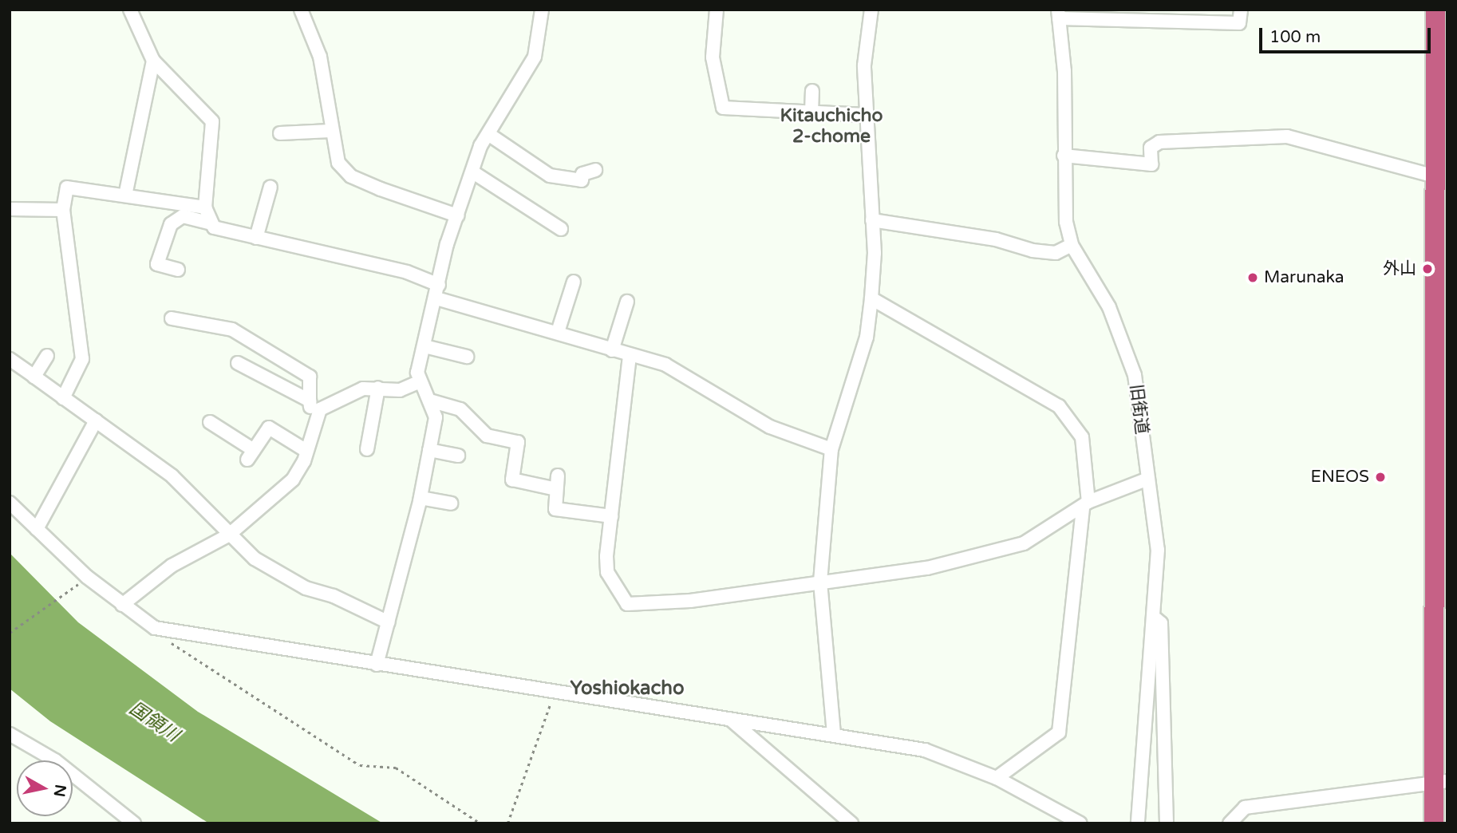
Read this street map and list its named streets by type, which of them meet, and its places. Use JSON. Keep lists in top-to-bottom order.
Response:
{
  "streets": {
    "street": ["旧街道"]
  },
  "districts": ["Kitauchicho 2-chome", "Yoshiokacho"],
  "water": ["国領川"],
  "places": ["外山", "Marunaka", "ENEOS"],
  "scale_bar": "100 m",
  "north": "right"
}
